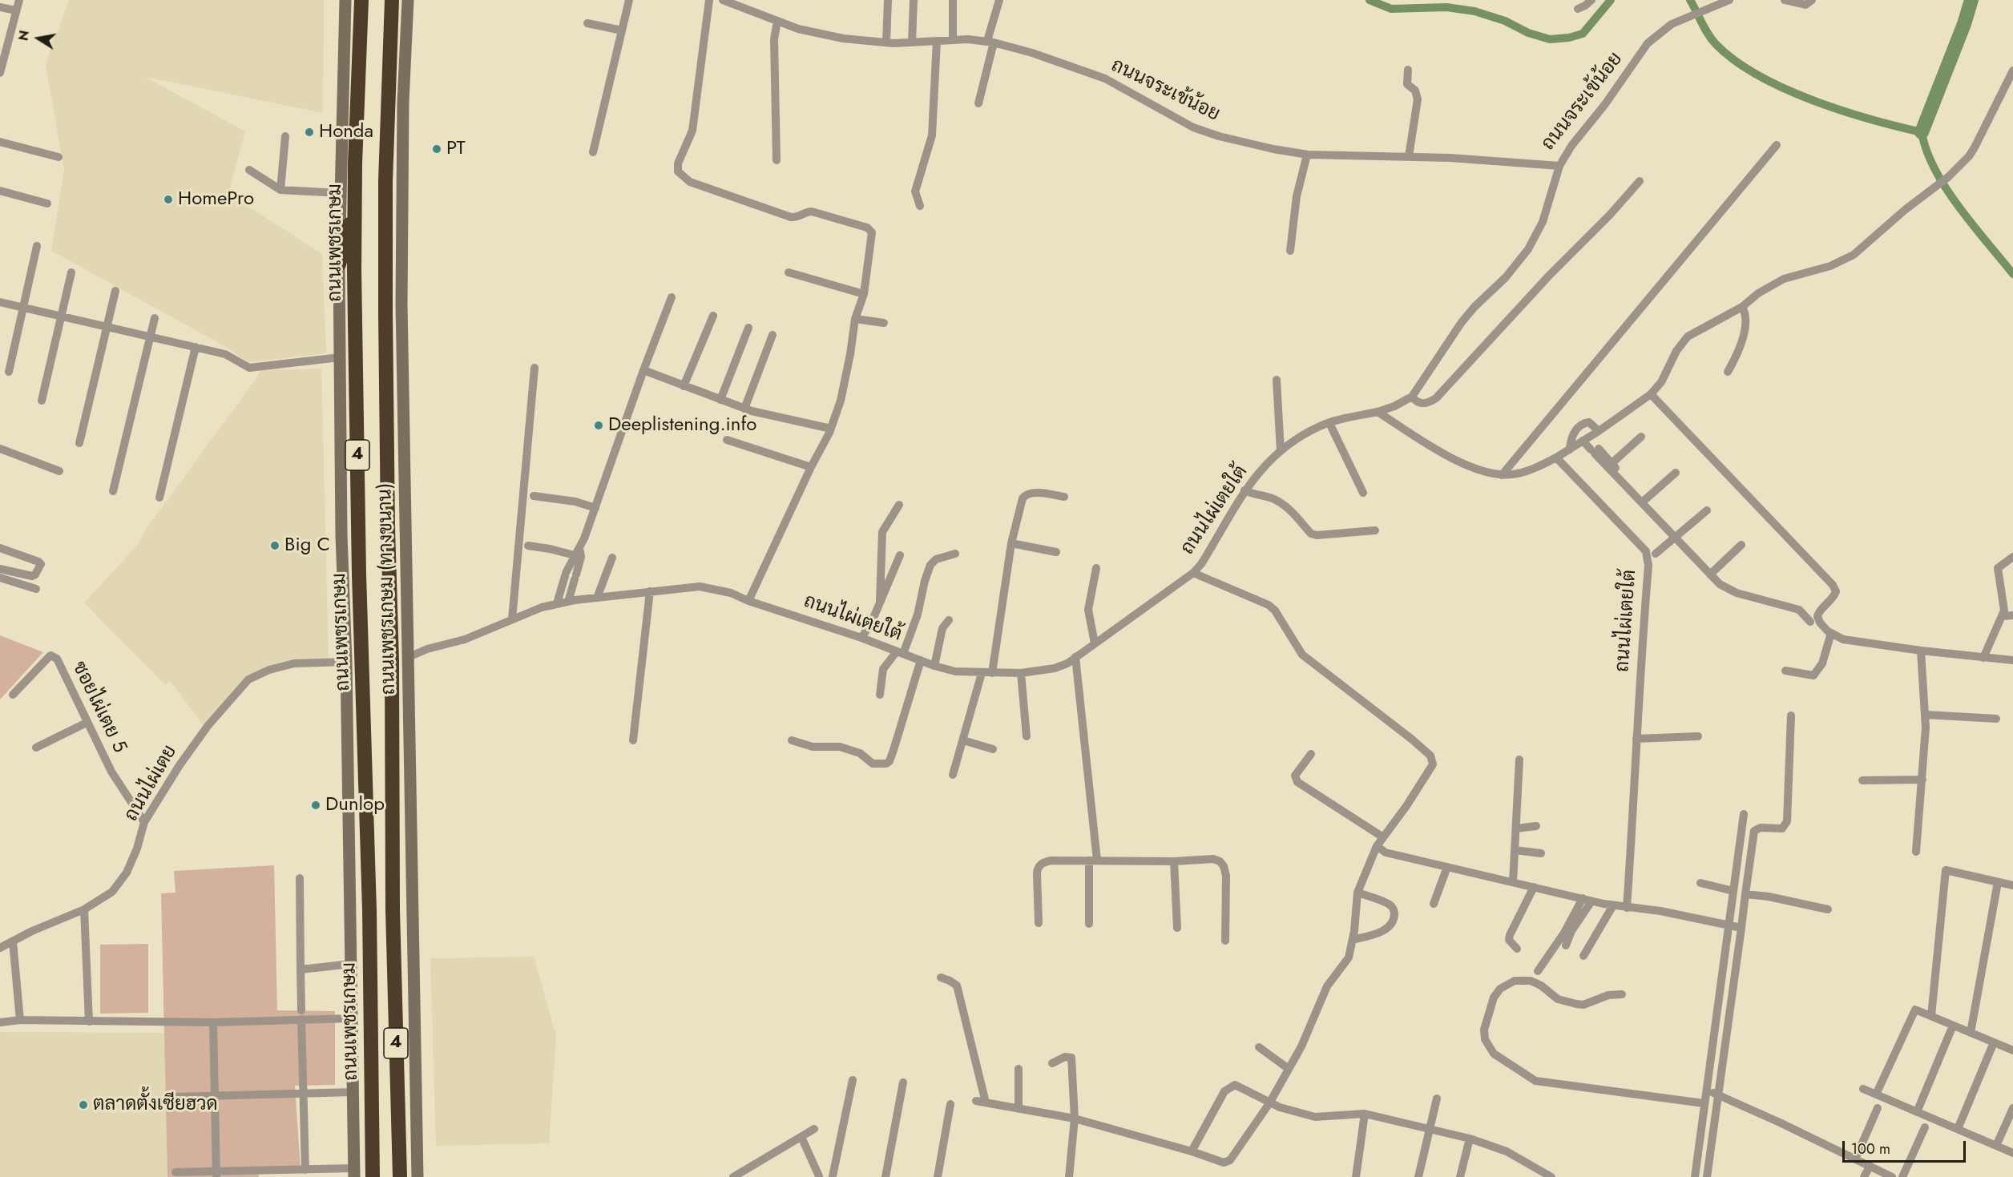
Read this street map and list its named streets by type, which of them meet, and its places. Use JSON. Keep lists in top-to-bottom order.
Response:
{
  "streets": {
    "highway": ["ถนนเพชรเกษม", "4"],
    "main road": ["ถนนเพชรเกษม (ทางขนาน)"],
    "street": [
      "ถนนจระเข้น้อย",
      "ถนนไผ่เตยใต้",
      "ซอยไผ่เตย 5",
      "ถนนไผ่เตย"
    ]
  },
  "crossings": [
    ["4", "ถนนไผ่เตย"],
    ["ถนนไผ่เตยใต้", "ถนนเพชรเกษม (ทางขนาน)"],
    ["ซอยไผ่เตย 5", "ถนนไผ่เตย"]
  ],
  "places": [
    "Honda",
    "PT",
    "HomePro",
    "Deeplistening.info",
    "Big C",
    "Dunlop",
    "ตลาดตั้งเซียฮวด"
  ],
  "scale_bar": "100 m",
  "north": "left"
}
